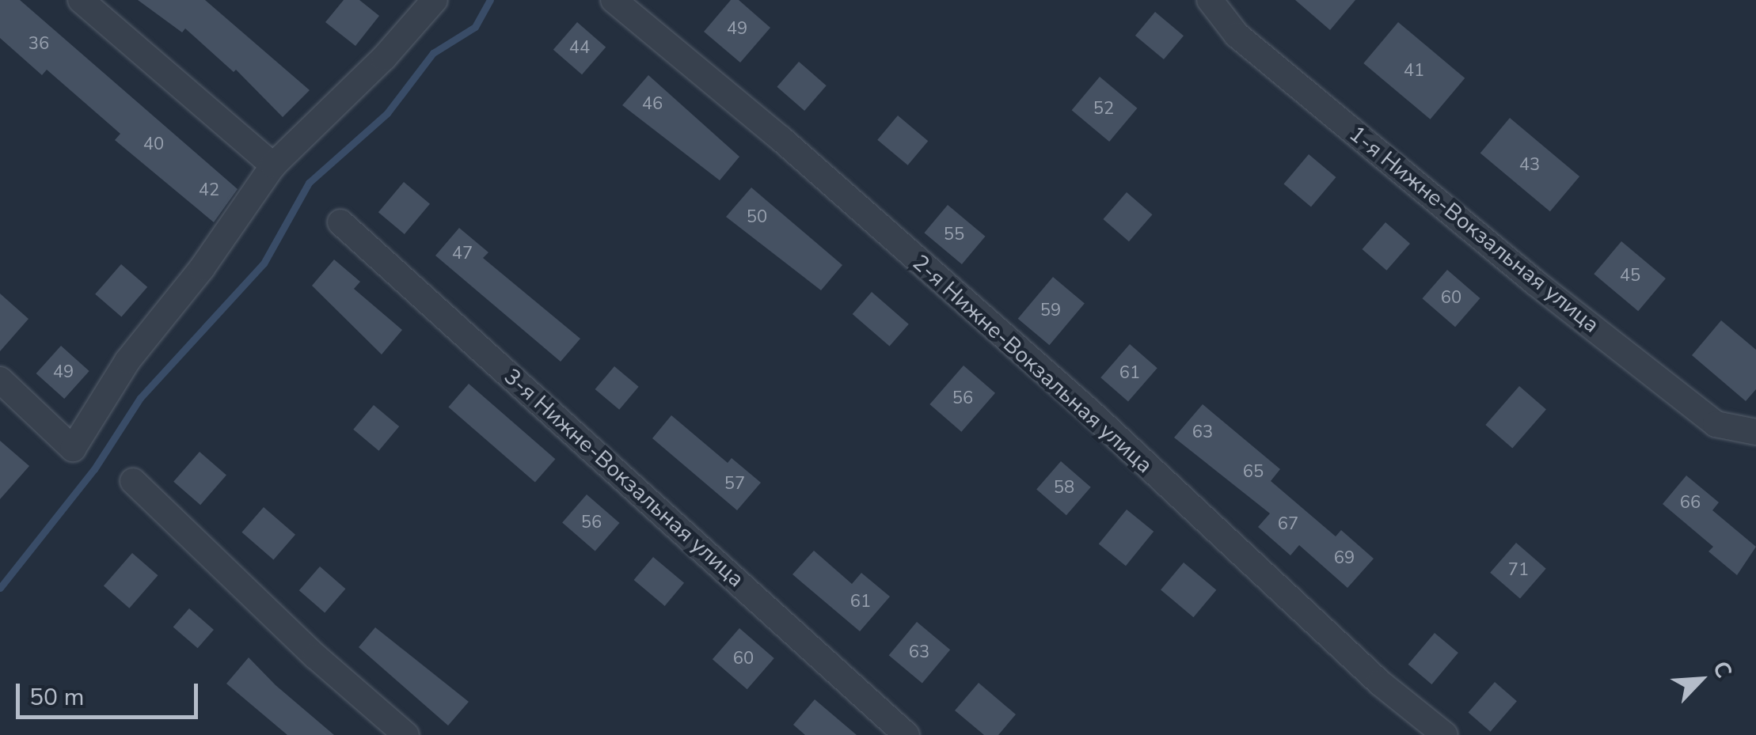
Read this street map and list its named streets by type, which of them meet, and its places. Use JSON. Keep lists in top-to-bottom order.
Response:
{
  "streets": {
    "street": ["1-я Нижне-Вокзальная улица", "2-я Нижне-Вокзальная улица", "3-я Нижне-Вокзальная улица"]
  },
  "house_numbers": [
    "49",
    "36",
    "44",
    "41",
    "46",
    "52",
    "40",
    "43",
    "42",
    "50",
    "55",
    "47",
    "45",
    "60",
    "59",
    "49",
    "61",
    "56",
    "63",
    "65",
    "57",
    "58",
    "66",
    "56",
    "67",
    "69",
    "71",
    "61",
    "63",
    "60"
  ],
  "scale_bar": "50 m",
  "north": "top right"
}
